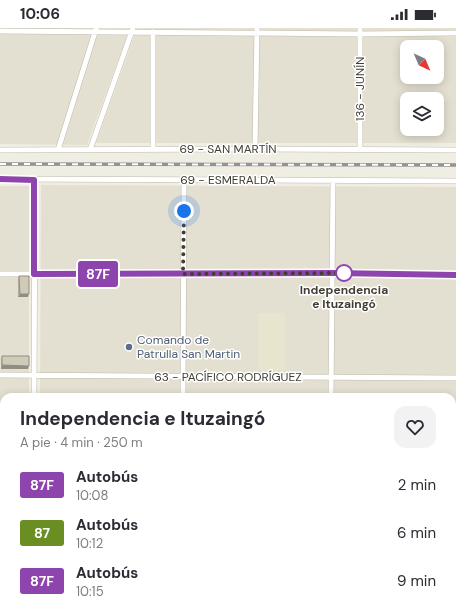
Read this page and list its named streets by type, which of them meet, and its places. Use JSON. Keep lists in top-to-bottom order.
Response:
{
  "streets": {
    "street": [
      "136 - JUNÍN",
      "69 - SAN MARTÍN",
      "69 - ESMERALDA",
      "63 - PACÍFICO RODRÍGUEZ"
    ]
  },
  "crossings": [
    ["136 - JUNÍN", "69 - SAN MARTÍN"]
  ],
  "places": ["Independencia e Ituzaingó", "Comando de Patrulla San Martin"],
  "lines": ["bus line 87F"],
  "north": "bottom right",
  "page": {
    "status": "10:06",
    "on_map": "87F",
    "heading": ["Independencia e Ituzaingó", "A pie · 4 min · 250 m"],
    "list": [
      {
        "mark": "87F",
        "name": "Autobús",
        "note": "10:08",
        "value": "2 min"
      },
      {
        "mark": "87",
        "name": "Autobús",
        "note": "10:12",
        "value": "6 min"
      },
      {
        "mark": "87F",
        "name": "Autobús",
        "note": "10:15",
        "value": "9 min"
      }
    ]
  }
}
